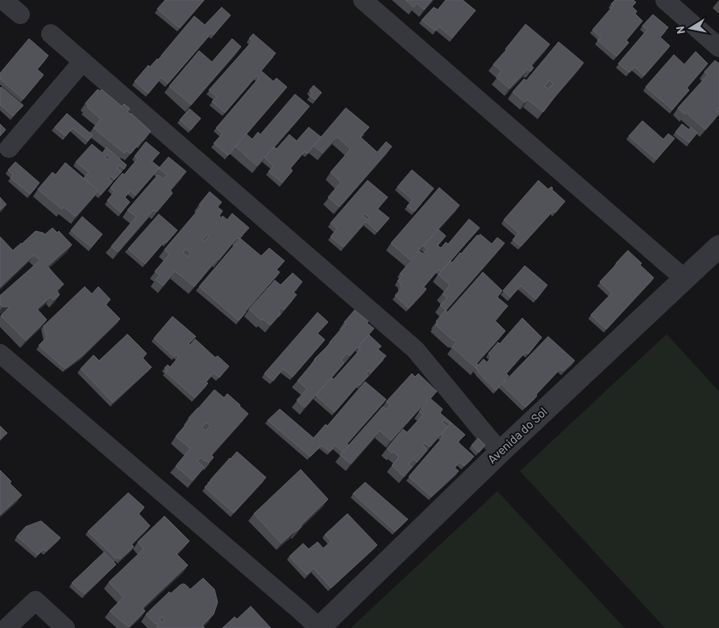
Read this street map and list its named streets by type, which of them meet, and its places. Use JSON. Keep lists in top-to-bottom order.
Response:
{
  "streets": {
    "street": ["Avenida do Sol"]
  },
  "north": "left"
}
